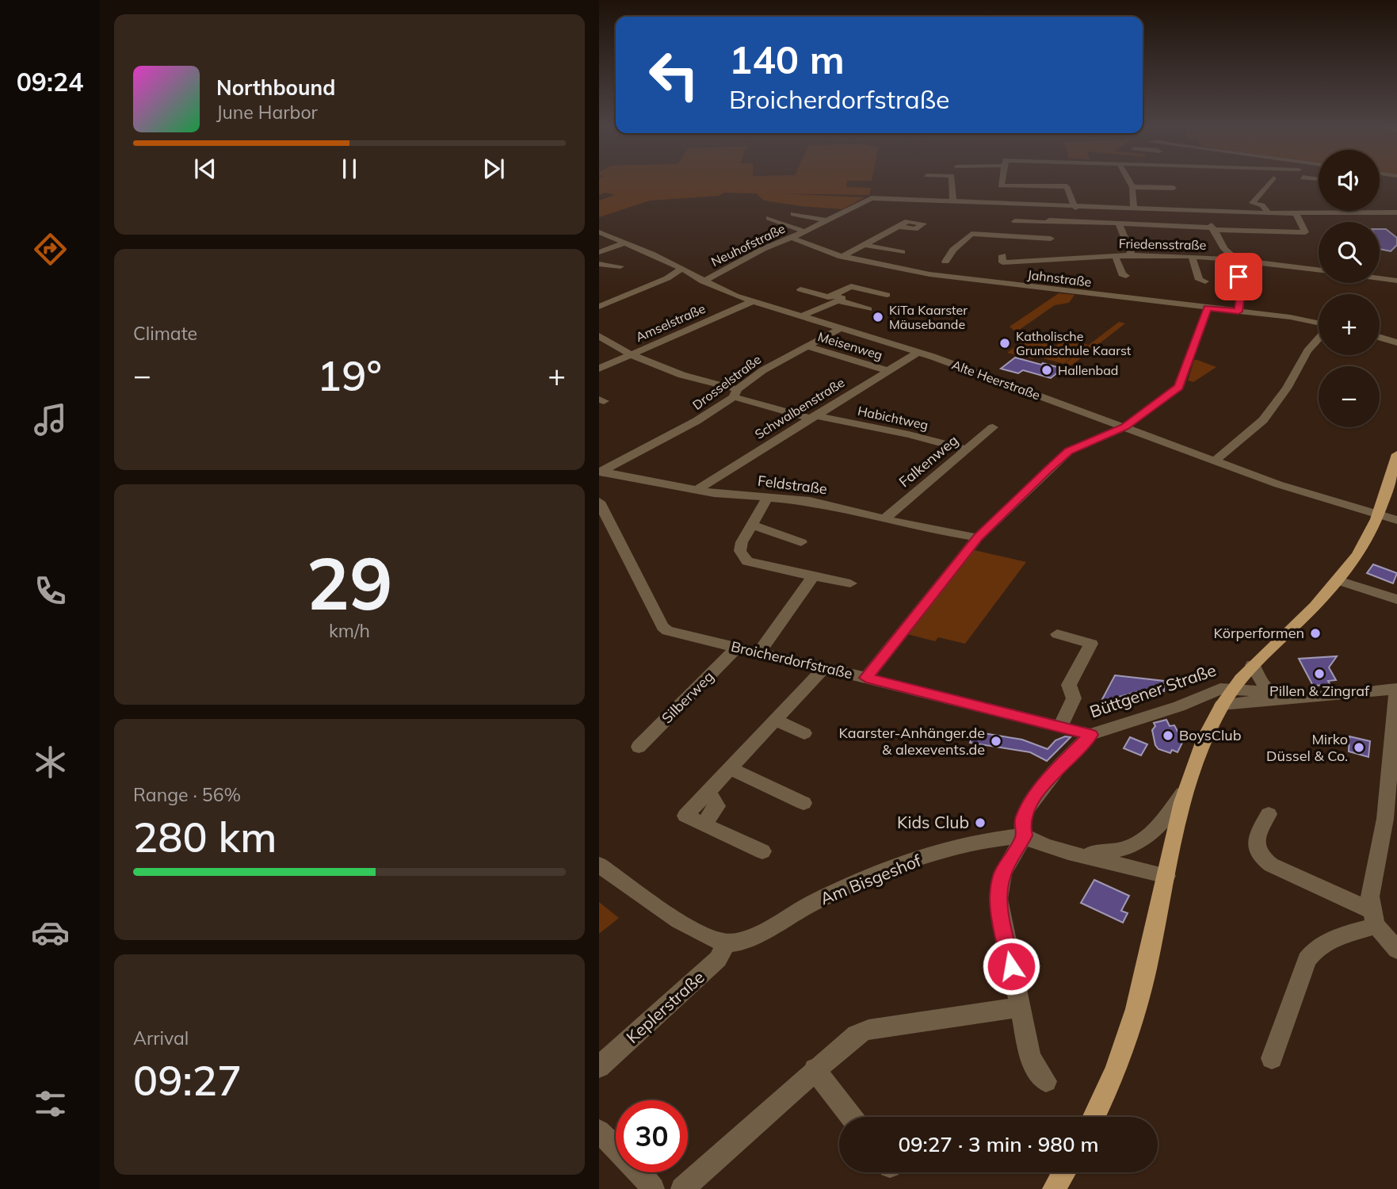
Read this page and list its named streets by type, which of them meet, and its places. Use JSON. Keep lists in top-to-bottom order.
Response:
{
  "streets": {
    "main road": ["Büttgener Straße"],
    "street": [
      "Friedensstraße",
      "Neuhofstraße",
      "Jahnstraße",
      "Amselstraße",
      "Meisenweg",
      "Alte Heerstraße",
      "Drosselstraße",
      "Schwalbenstraße",
      "Habichtweg",
      "Falkenweg",
      "Feldstraße",
      "Broicherdorfstraße",
      "Silberweg",
      "Am Bisgeshof",
      "Keplerstraße"
    ]
  },
  "crossings": [
    ["Neuhofstraße", "Jahnstraße"],
    ["Neuhofstraße", "Alte Heerstraße"],
    ["Amselstraße", "Alte Heerstraße"],
    ["Amselstraße", "Habichtweg"],
    ["Meisenweg", "Drosselstraße"],
    ["Meisenweg", "Schwalbenstraße"],
    ["Alte Heerstraße", "Drosselstraße"],
    ["Alte Heerstraße", "Schwalbenstraße"],
    ["Drosselstraße", "Habichtweg"],
    ["Drosselstraße", "Feldstraße"],
    ["Schwalbenstraße", "Habichtweg"],
    ["Schwalbenstraße", "Feldstraße"],
    ["Habichtweg", "Falkenweg"],
    ["Falkenweg", "Feldstraße"],
    ["Broicherdorfstraße", "Büttgener Straße"],
    ["Broicherdorfstraße", "Silberweg"],
    ["Büttgener Straße", "Am Bisgeshof"],
    ["Am Bisgeshof", "Keplerstraße"]
  ],
  "places": [
    "KiTa Kaarster Mäusebande",
    "Katholische Grundschule Kaarst",
    "Hallenbad",
    "Körperformen",
    "Pillen & Zingraf",
    "BoysClub",
    "Kaarster-Anhänger.de & alexevents.de",
    "Mirko Düssel & Co.",
    "Kids Club"
  ],
  "page": {
    "tabs": "09:24",
    "turn": ["140 m", "Broicherdorfstraße"],
    "song": ["Northbound", "June Harbor"],
    "map_buttons": ["+", "−"],
    "tile": [
      "Climate",
      ["29", "km/h"],
      ["Range · 56%", "280 km"],
      ["Arrival", "09:27"]
    ],
    "heat": ["−", "19°", "+"],
    "limit": "30",
    "trip": "09:27 · 3 min · 980 m"
  }
}
